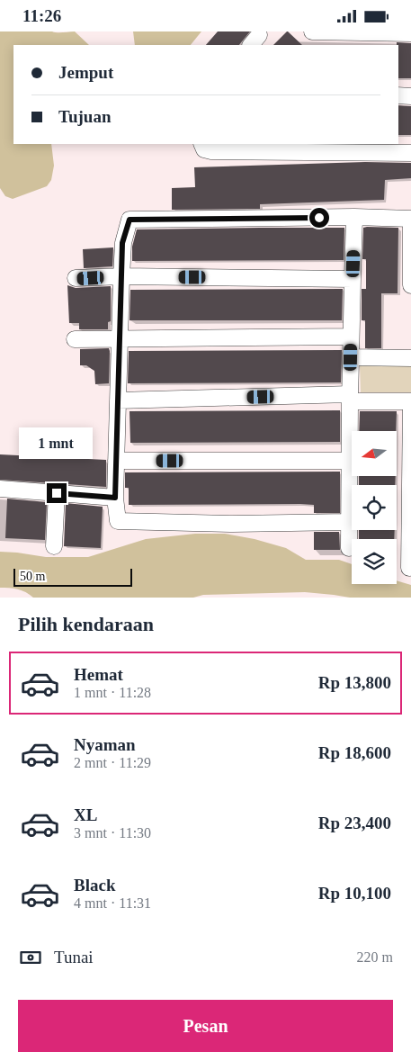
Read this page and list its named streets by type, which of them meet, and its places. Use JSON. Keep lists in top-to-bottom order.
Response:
{
  "scale_bar": "50 m",
  "north": "left",
  "page": {
    "status": "11:26",
    "banner": ["Jemput", "Tujuan"],
    "bubble": "1 mnt",
    "scale": "50 m",
    "heading": "Pilih kendaraan",
    "list": [
      {
        "name": "Hemat",
        "note": "1 mnt · 11:28",
        "value": "Rp 13,800"
      },
      {
        "name": "Nyaman",
        "note": "2 mnt · 11:29",
        "value": "Rp 18,600"
      },
      {
        "name": "XL",
        "note": "3 mnt · 11:30",
        "value": "Rp 23,400"
      },
      {
        "name": "Black",
        "note": "4 mnt · 11:31",
        "value": "Rp 10,100"
      }
    ],
    "pay": ["Tunai", "220 m"],
    "buttons": "Pesan"
  }
}
